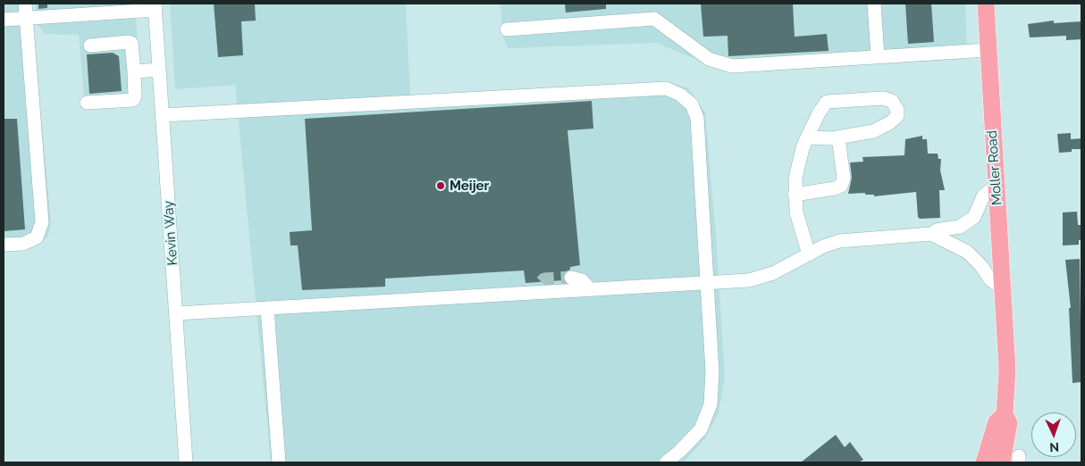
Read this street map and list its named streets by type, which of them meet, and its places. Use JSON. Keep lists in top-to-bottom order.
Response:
{
  "streets": {
    "main road": ["Moller Road"],
    "street": ["Kevin Way"]
  },
  "places": ["Meijer"],
  "north": "bottom"
}
